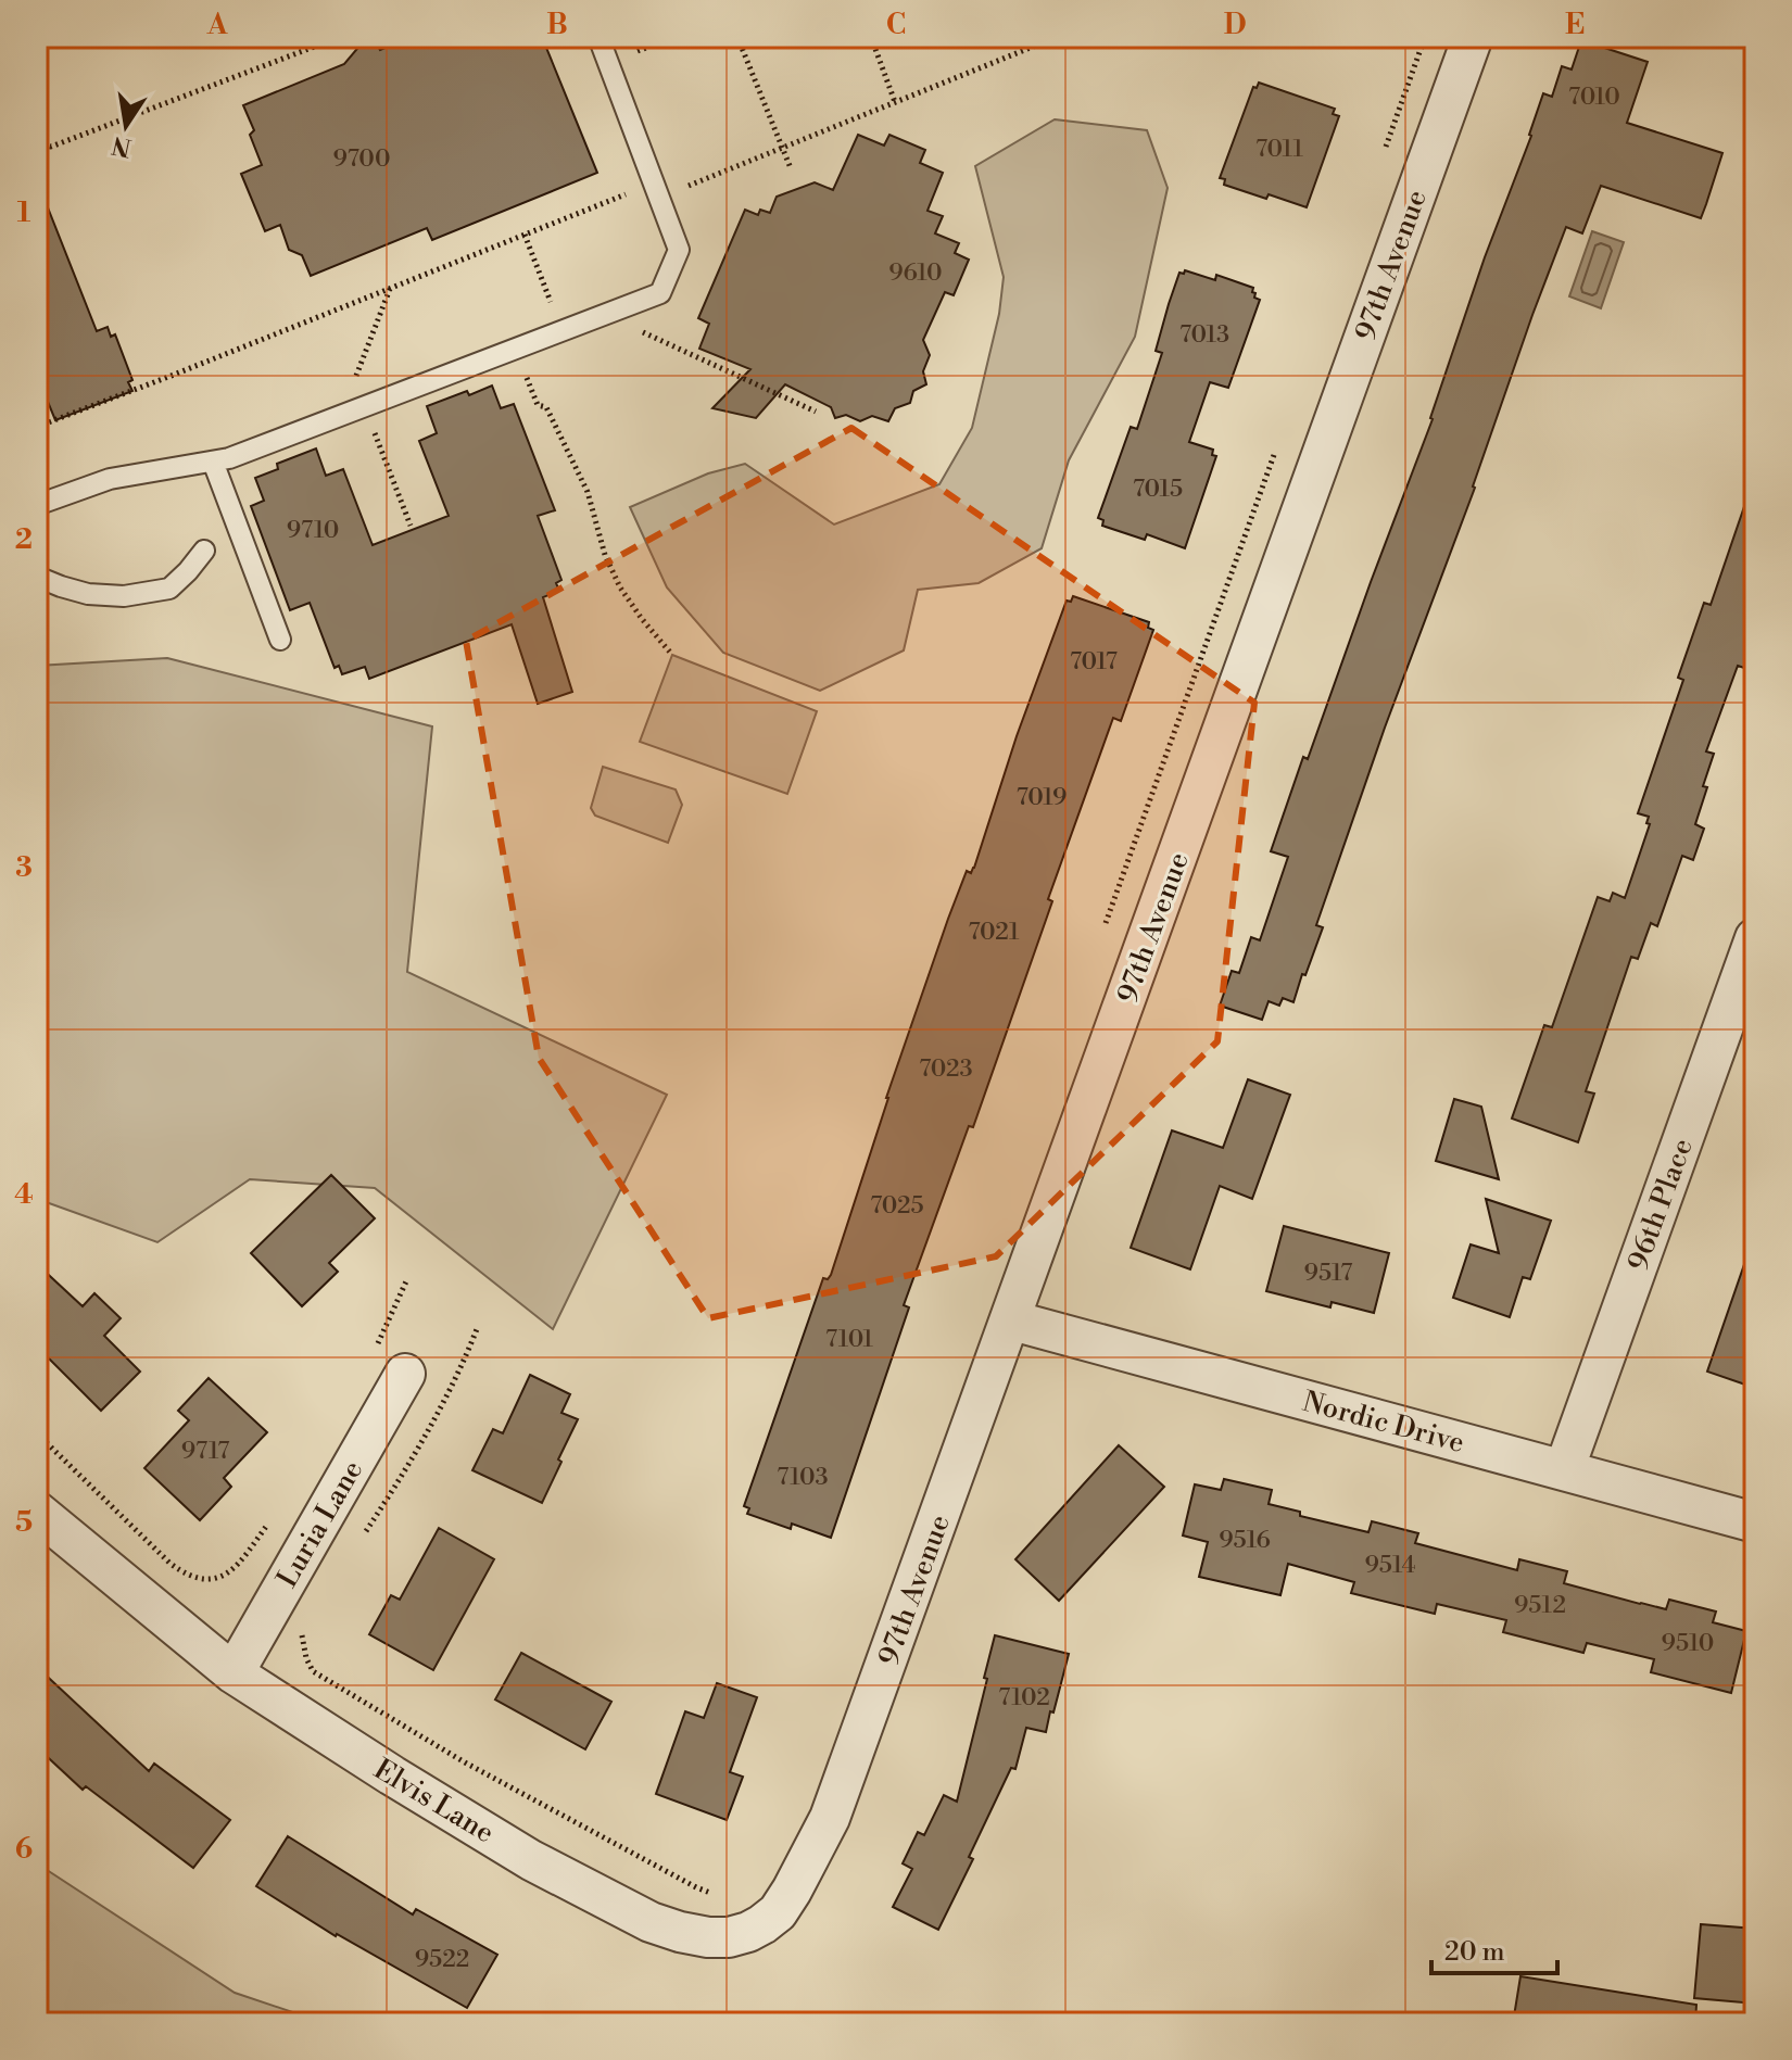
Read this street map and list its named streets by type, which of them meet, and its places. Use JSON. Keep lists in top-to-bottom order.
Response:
{
  "streets": {
    "street": [
      "97th Avenue",
      "96th Place",
      "Nordic Drive",
      "Luria Lane",
      "Elvis Lane"
    ]
  },
  "crossings": [
    ["97th Avenue", "Nordic Drive"],
    ["97th Avenue", "Elvis Lane"],
    ["96th Place", "Nordic Drive"],
    ["Luria Lane", "Elvis Lane"]
  ],
  "house_numbers": [
    "7010",
    "7011",
    "9700",
    "9610",
    "7013",
    "7015",
    "9710",
    "7017",
    "7019",
    "7021",
    "7023",
    "7025",
    "9517",
    "7101",
    "9717",
    "7103",
    "9516",
    "9514",
    "9512",
    "9510",
    "7102",
    "9522"
  ],
  "scale_bar": "20 m",
  "north": "bottom",
  "grid": {
    "columns": [
      "A",
      "B",
      "C",
      "D",
      "E"
    ],
    "rows": [
      "1",
      "2",
      "3",
      "4",
      "5",
      "6"
    ]
  }
}
